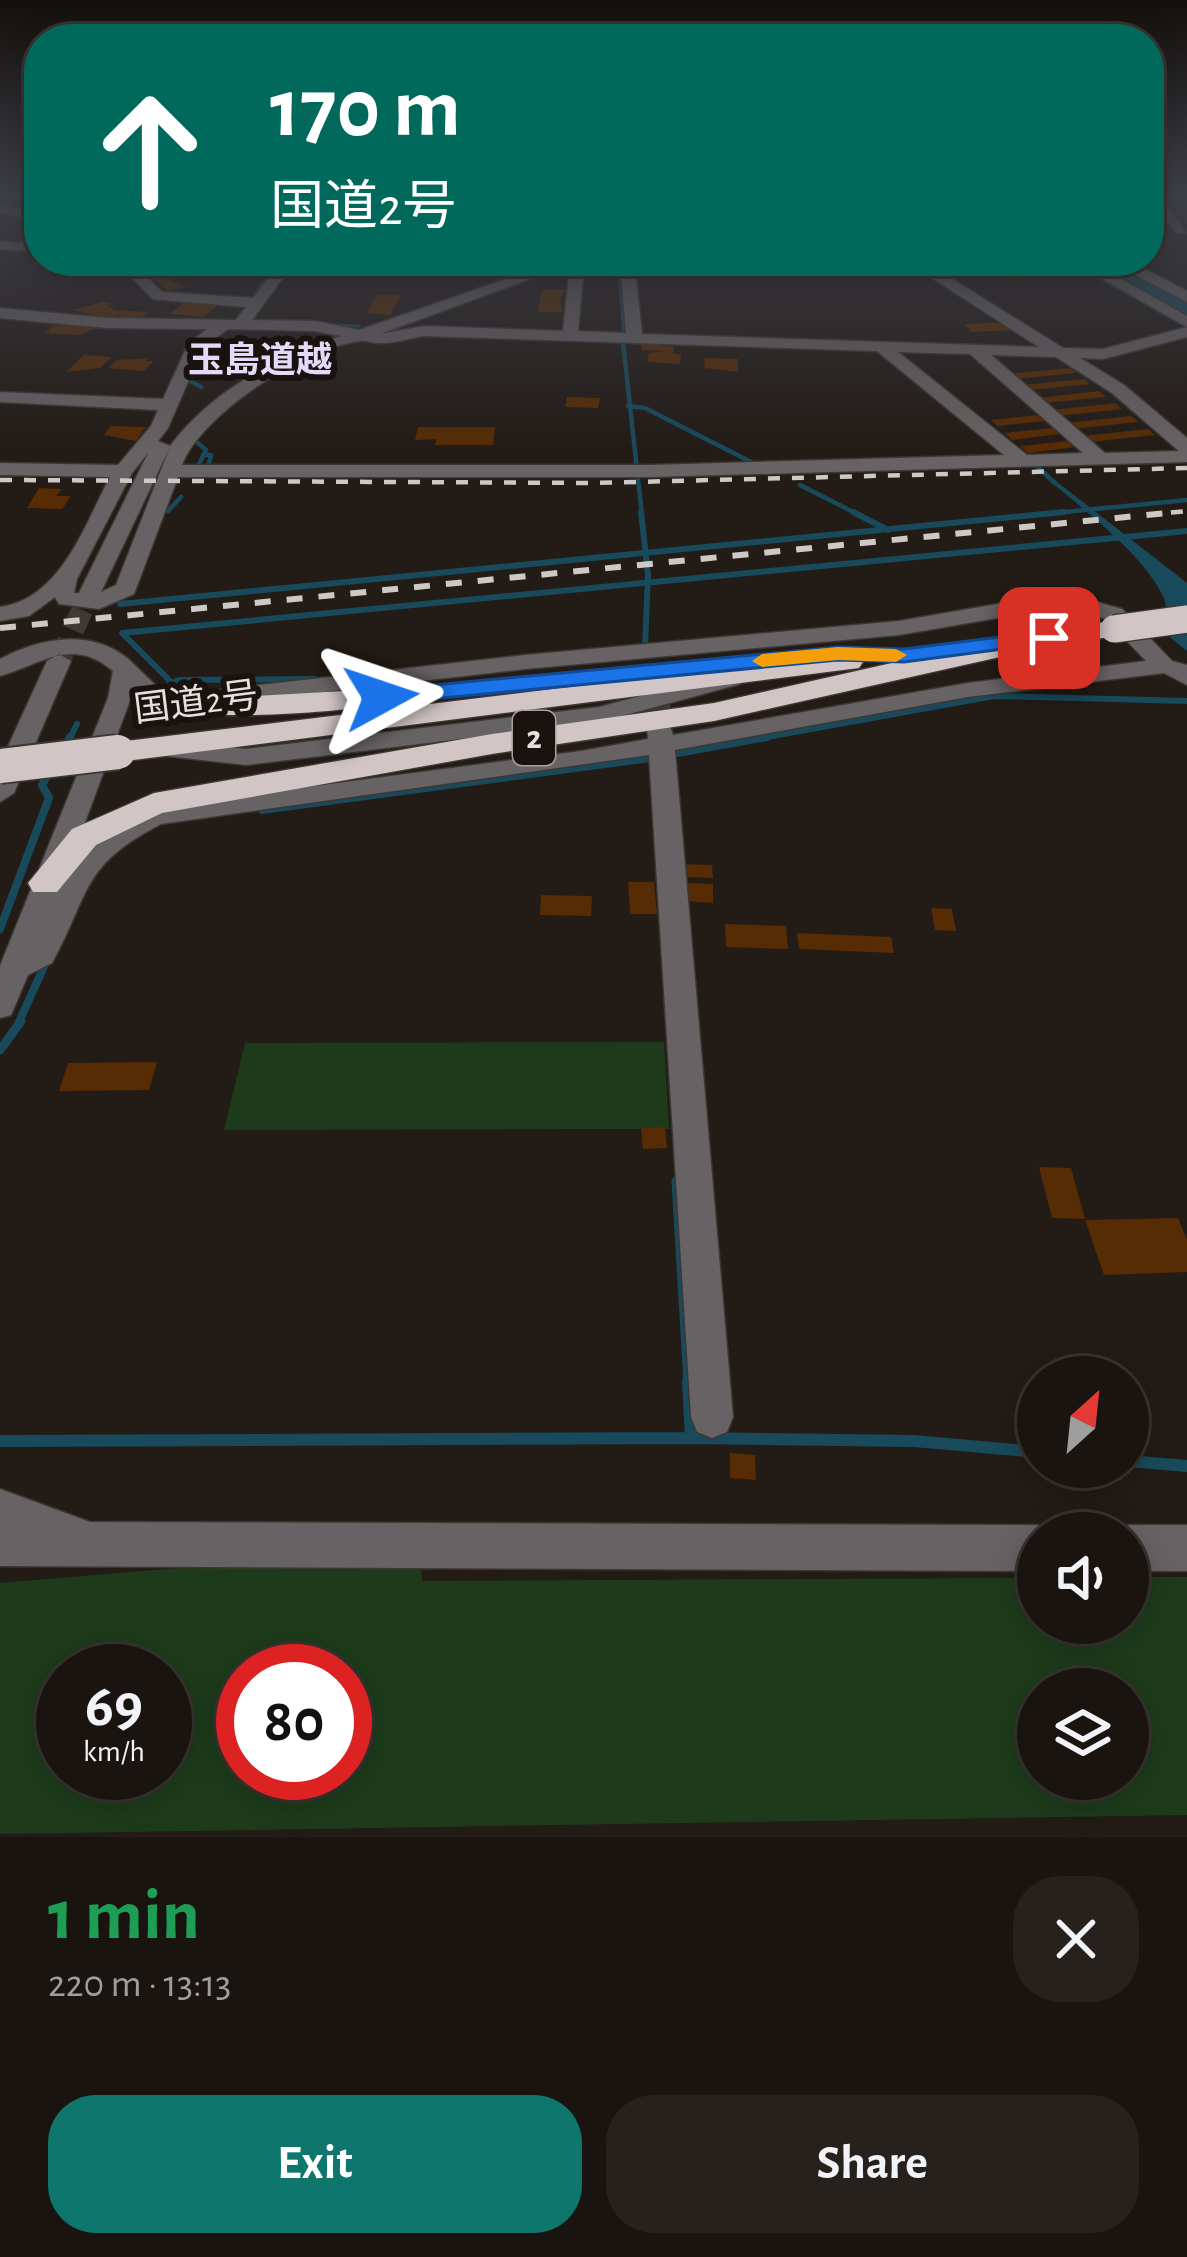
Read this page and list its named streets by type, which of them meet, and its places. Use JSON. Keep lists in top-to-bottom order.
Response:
{
  "streets": {
    "highway": ["国道2号", "2"]
  },
  "crossings": [
    ["国道2号", "2"]
  ],
  "districts": ["玉島道越"],
  "north": "top right",
  "page": {
    "turn": ["170 m", "国道2号"],
    "speed": "69 km/h",
    "limit": "80",
    "heading": ["1 min", "220 m · 13:13"],
    "buttons": ["Exit", "Share"]
  }
}
